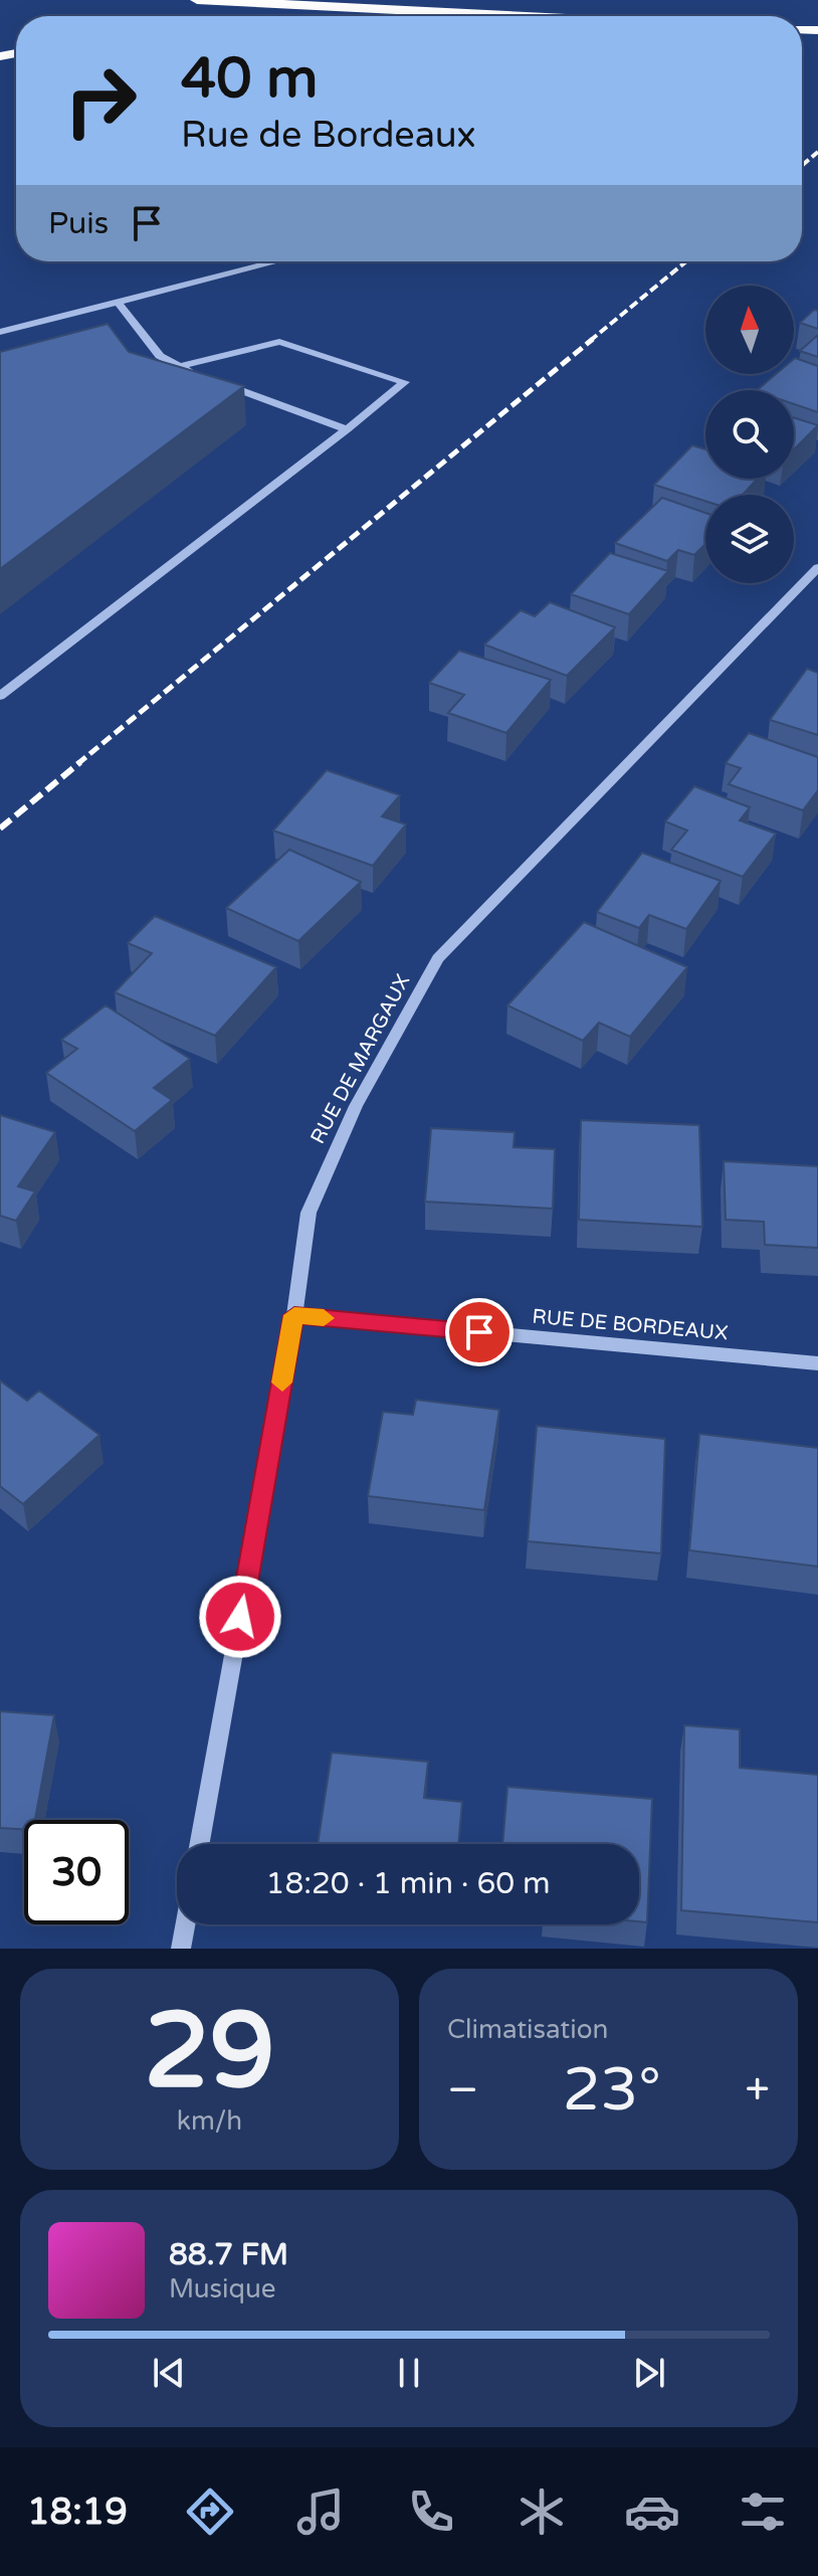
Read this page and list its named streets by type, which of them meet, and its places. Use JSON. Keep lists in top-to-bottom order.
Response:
{
  "streets": {
    "street": ["RUE DE MARGAUX", "RUE DE BORDEAUX"]
  },
  "crossings": [
    ["RUE DE MARGAUX", "RUE DE BORDEAUX"]
  ],
  "north": "top",
  "page": {
    "turn": ["40 m", "Rue de Bordeaux"],
    "then": "Puis",
    "limit": "30",
    "trip": "18:20 · 1 min · 60 m",
    "tile": [
      ["29", "km/h"],
      "Climatisation"
    ],
    "heat": ["−", "23°", "+"],
    "song": ["88.7 FM", "Musique"],
    "tabs": "18:19"
  }
}
